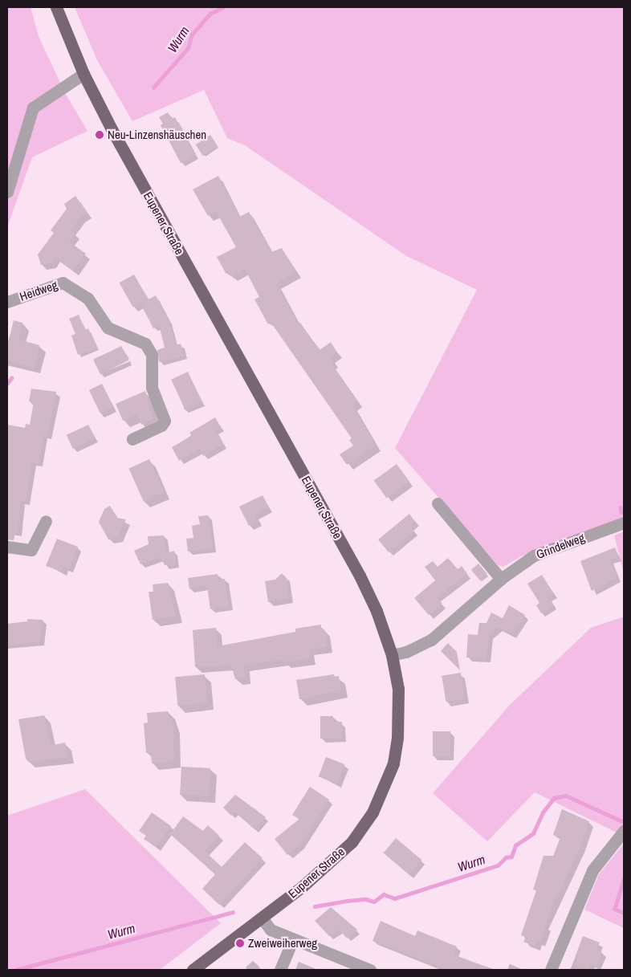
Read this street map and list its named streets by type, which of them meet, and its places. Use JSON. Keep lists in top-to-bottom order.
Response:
{
  "streets": {
    "main road": ["Eupener Straße"],
    "street": ["Heidweg", "Grindelweg"]
  },
  "crossings": [
    ["Eupener Straße", "Grindelweg"]
  ],
  "water": ["Wurm"],
  "places": ["Neu-Linzenshäuschen", "Zweiweiherweg"]
}
